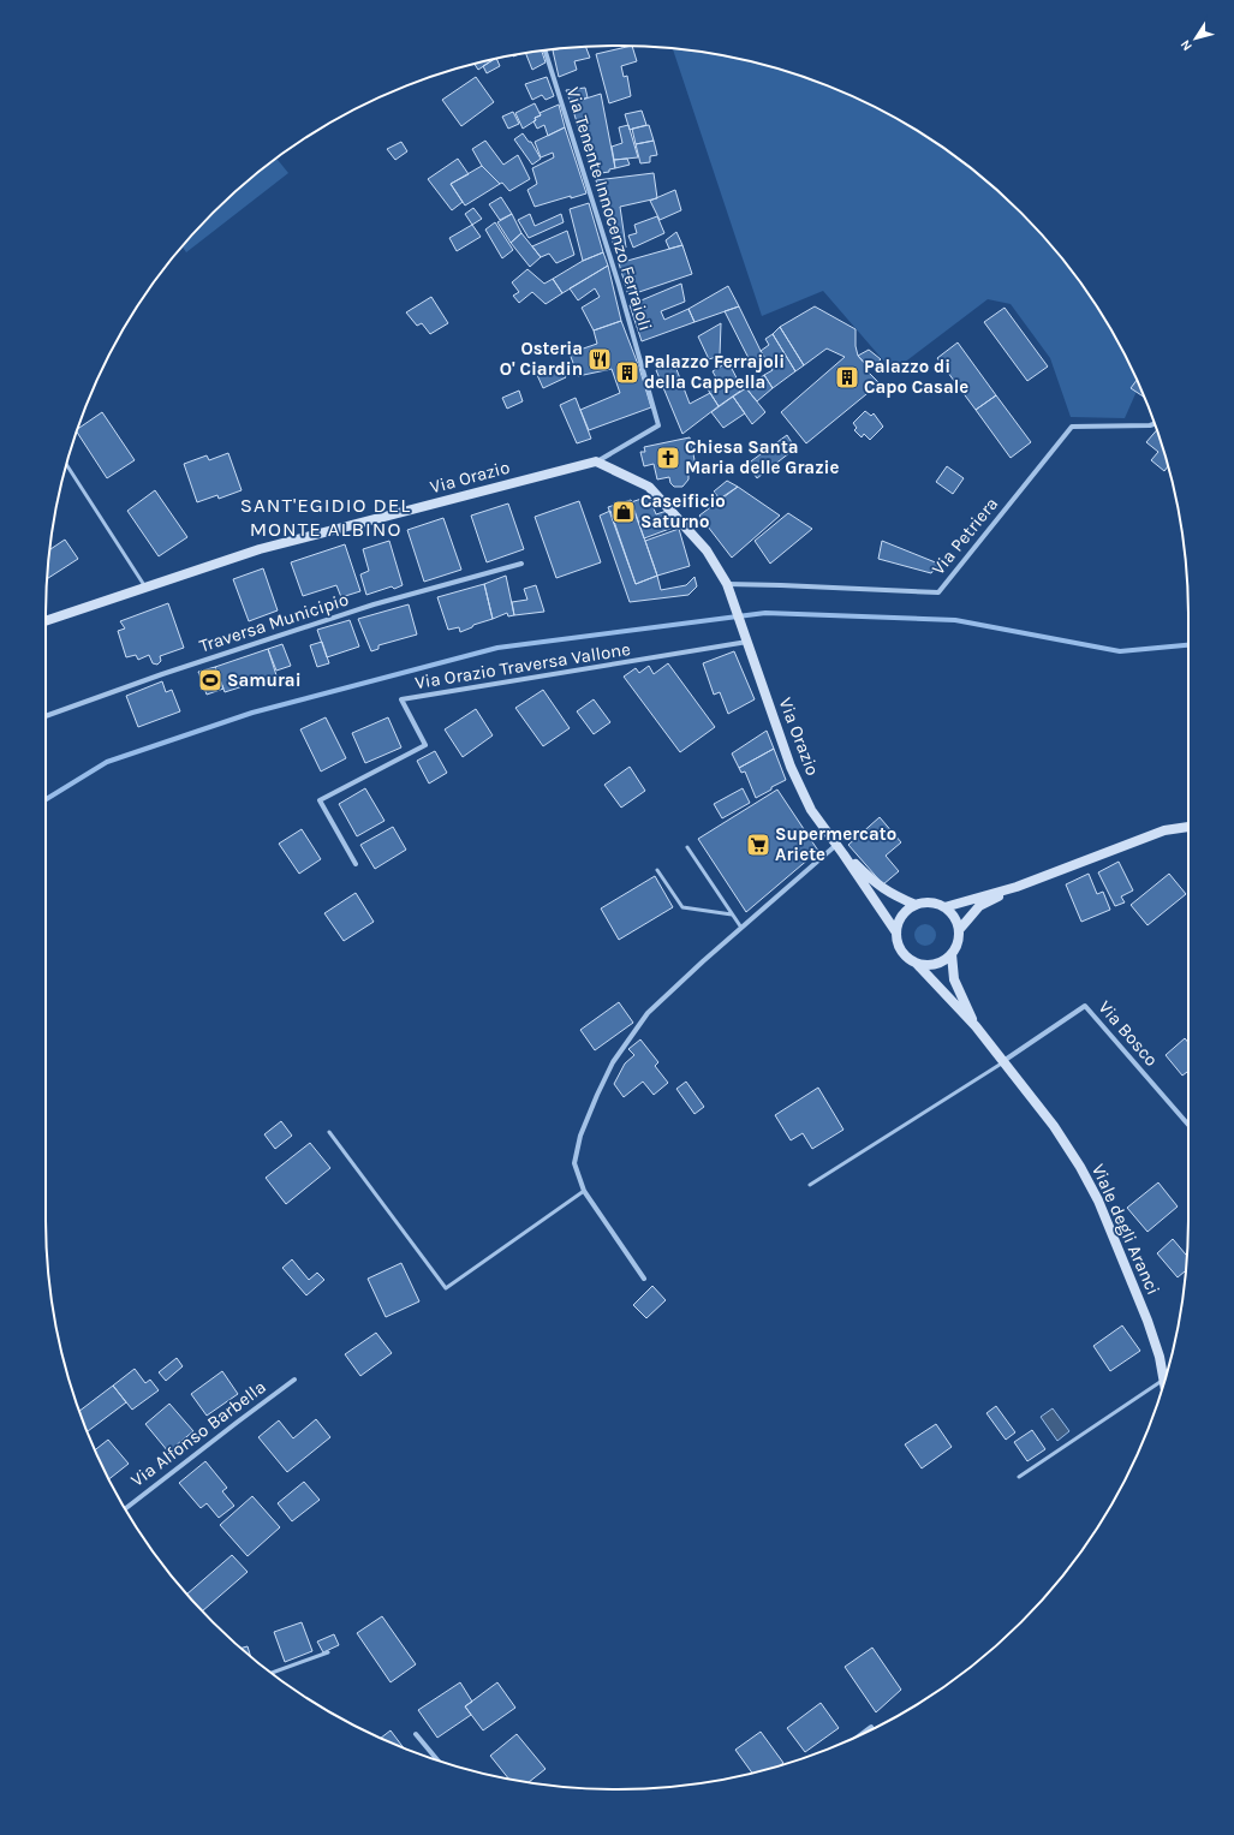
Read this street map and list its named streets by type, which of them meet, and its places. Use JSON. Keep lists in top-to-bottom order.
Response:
{
  "streets": {
    "street": [
      "Via Tenente Innocenzo Ferraioli",
      "Via Orazio",
      "Via Petriera",
      "Traversa Municipio",
      "Via Orazio Traversa Vallone",
      "Via Bosco",
      "Viale degli Aranci",
      "Via Alfonso Barbella"
    ]
  },
  "crossings": [
    ["Via Tenente Innocenzo Ferraioli", "Via Orazio"],
    ["Via Orazio", "Via Petriera"],
    ["Via Orazio", "Via Orazio Traversa Vallone"],
    ["Via Bosco", "Viale degli Aranci"]
  ],
  "districts": ["SANT'EGIDIO DEL MONTE ALBINO"],
  "places": {
    "restaurant": ["Osteria O' Ciardin"],
    "building": ["Palazzo Ferrajoli della Cappella", "Palazzo di Capo Casale"],
    "church": ["Chiesa Santa Maria delle Grazie"],
    "shop": ["Caseificio Saturno"],
    "sports": ["Samurai"],
    "supermarket": ["Supermercato Ariete"]
  },
  "north": "bottom left"
}
